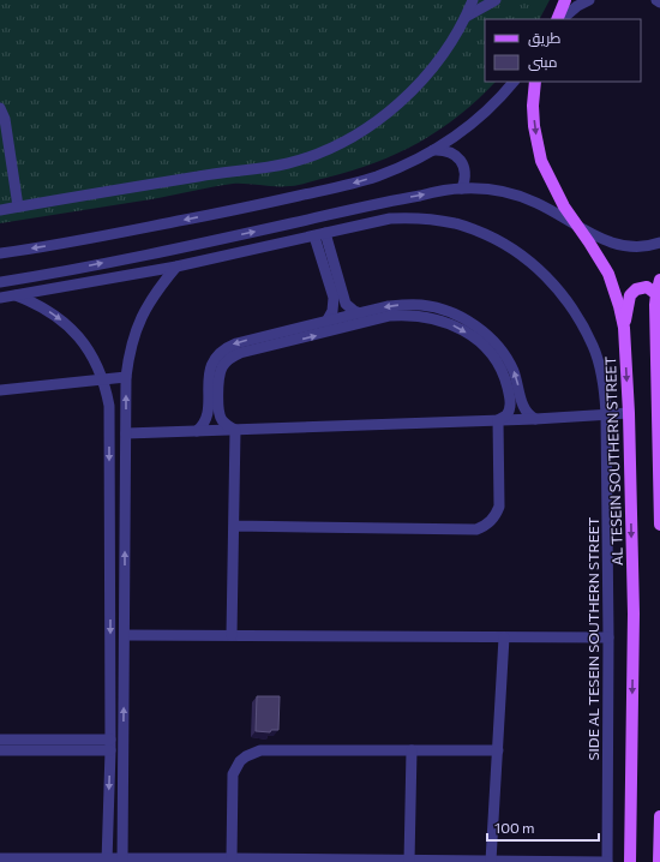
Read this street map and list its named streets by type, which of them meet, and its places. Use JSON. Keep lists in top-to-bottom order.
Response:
{
  "streets": {
    "main road": ["AL TESEIN SOUTHERN STREET"],
    "street": ["SIDE AL TESEIN SOUTHERN STREET"]
  },
  "legend": ["طريق", "مبنى"],
  "scale_bar": "100 m"
}
